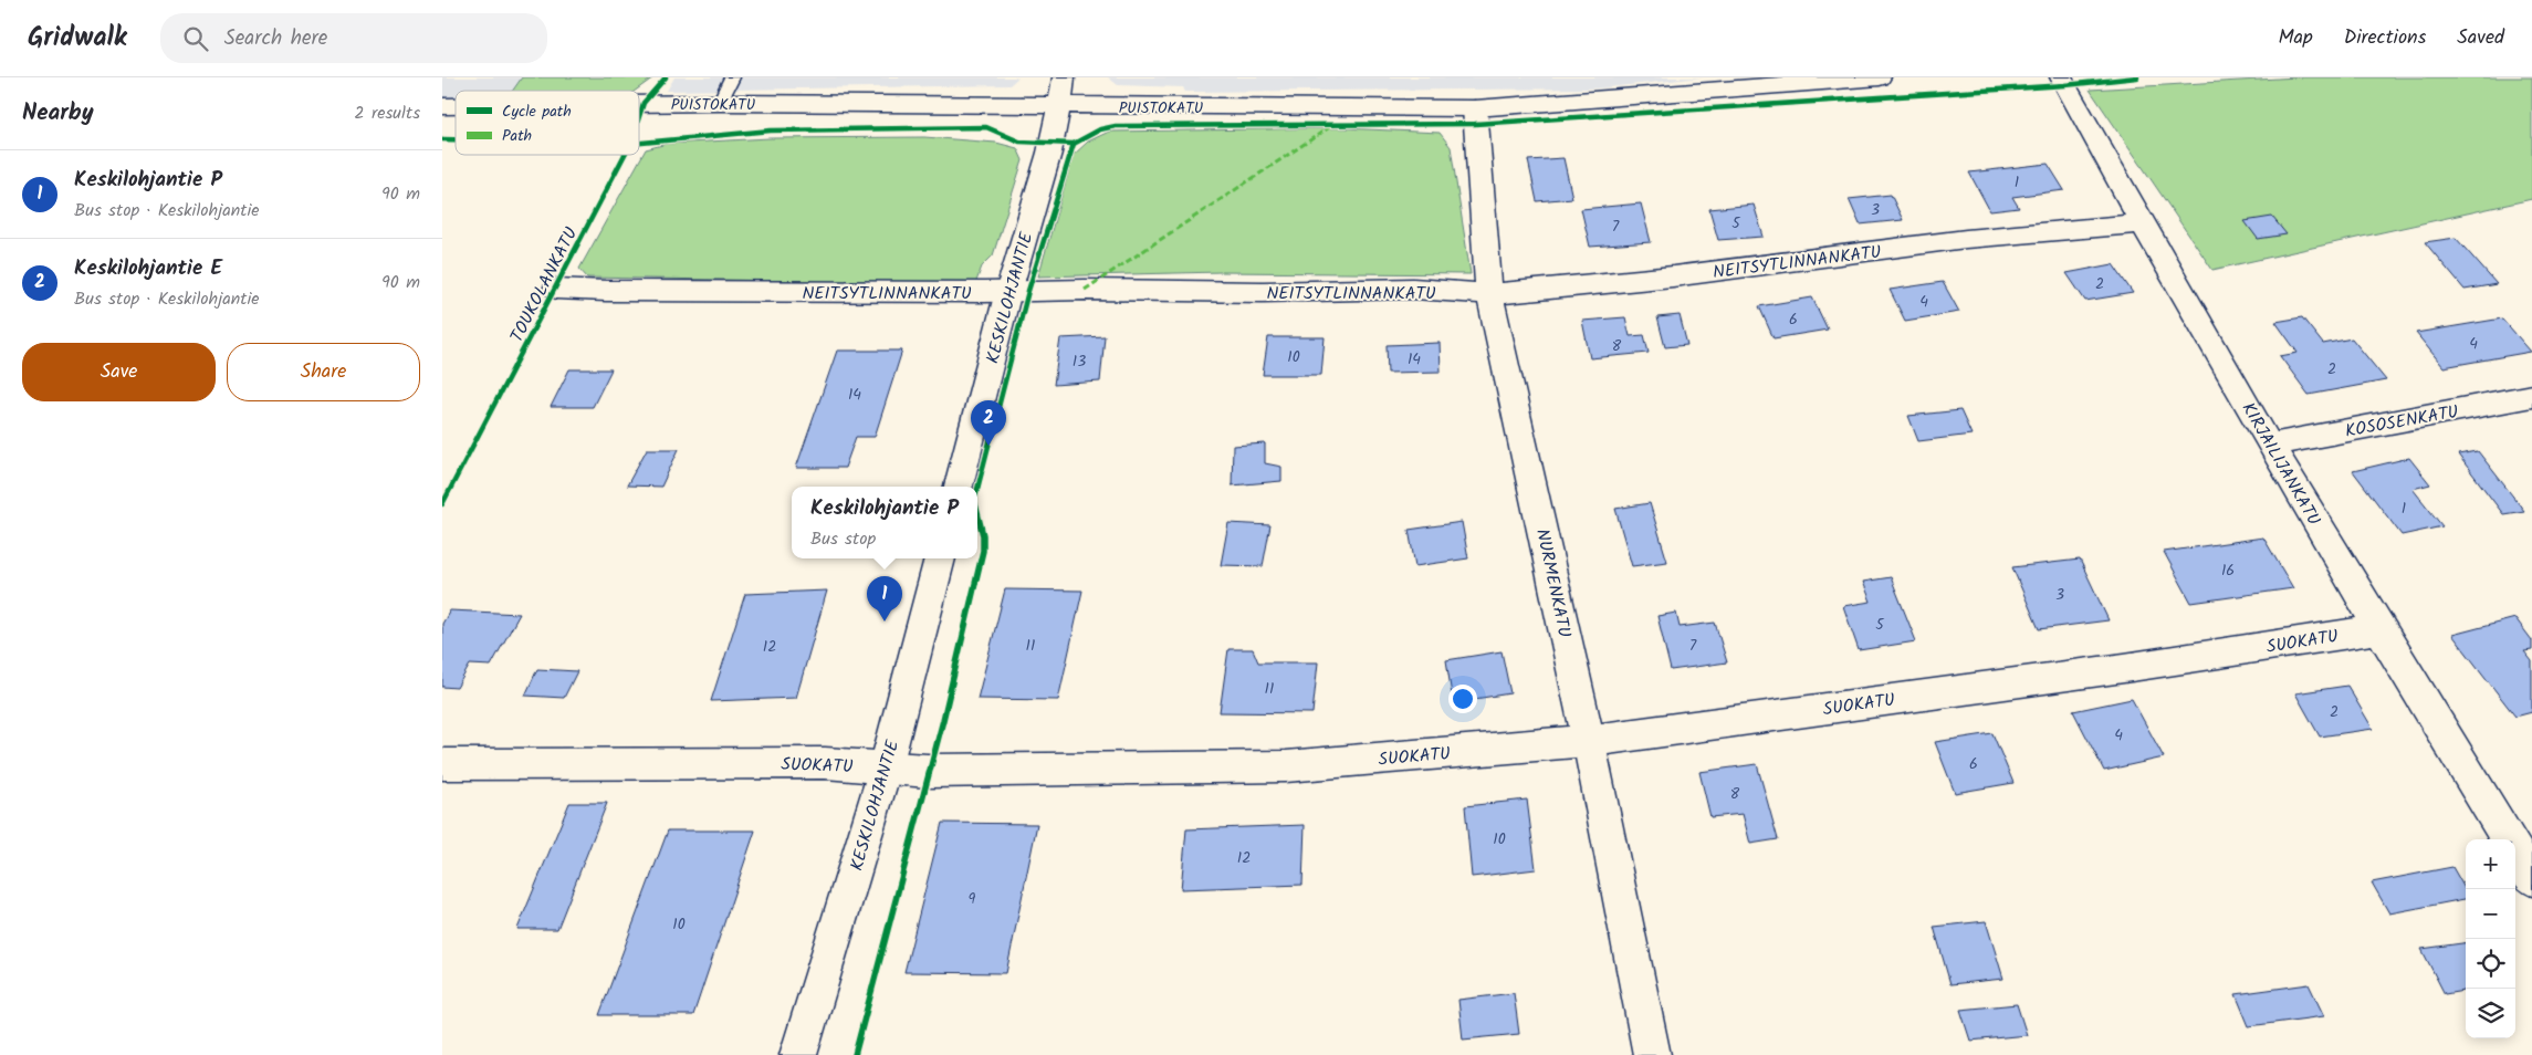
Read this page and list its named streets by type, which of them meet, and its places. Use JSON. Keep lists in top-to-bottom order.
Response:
{
  "streets": {
    "street": [
      "PUISTOKATU",
      "NEITSYTLINNANKATU",
      "KESKILOHJANTIE",
      "KOSOSENKATU",
      "KIRJAILIJANKATU",
      "NURMENKATU",
      "SUOKATU"
    ],
    "cycle path": ["TOUKOLANKATU"]
  },
  "crossings": [
    ["PUISTOKATU", "KESKILOHJANTIE"],
    ["PUISTOKATU", "NURMENKATU"],
    ["NEITSYTLINNANKATU", "KESKILOHJANTIE"],
    ["NEITSYTLINNANKATU", "KIRJAILIJANKATU"],
    ["NEITSYTLINNANKATU", "NURMENKATU"],
    ["KESKILOHJANTIE", "SUOKATU"],
    ["KOSOSENKATU", "KIRJAILIJANKATU"],
    ["KIRJAILIJANKATU", "SUOKATU"],
    ["NURMENKATU", "SUOKATU"]
  ],
  "house_numbers": [
    "1",
    "3",
    "5",
    "7",
    "2",
    "4",
    "6",
    "4",
    "8",
    "10",
    "14",
    "13",
    "2",
    "14",
    "1",
    "16",
    "3",
    "5",
    "11",
    "7",
    "12",
    "11",
    "2",
    "4",
    "6",
    "8",
    "10",
    "12",
    "9",
    "10"
  ],
  "legend": ["Cycle path", "Path"],
  "page": {
    "header": "Gridwalk",
    "search": "Search here",
    "nav": ["Map", "Directions", "Saved"],
    "heading": ["Nearby", "2 results"],
    "list": [
      {
        "mark": "1",
        "name": "Keskilohjantie P",
        "note": "Bus stop · Keskilohjantie",
        "value": "90 m"
      },
      {
        "mark": "2",
        "name": "Keskilohjantie E",
        "note": "Bus stop · Keskilohjantie",
        "value": "90 m"
      }
    ],
    "buttons": ["Save", "Share"],
    "pins": ["2", "1"],
    "popup": ["Keskilohjantie P", "Bus stop"],
    "map_buttons": ["+", "−"]
  }
}
